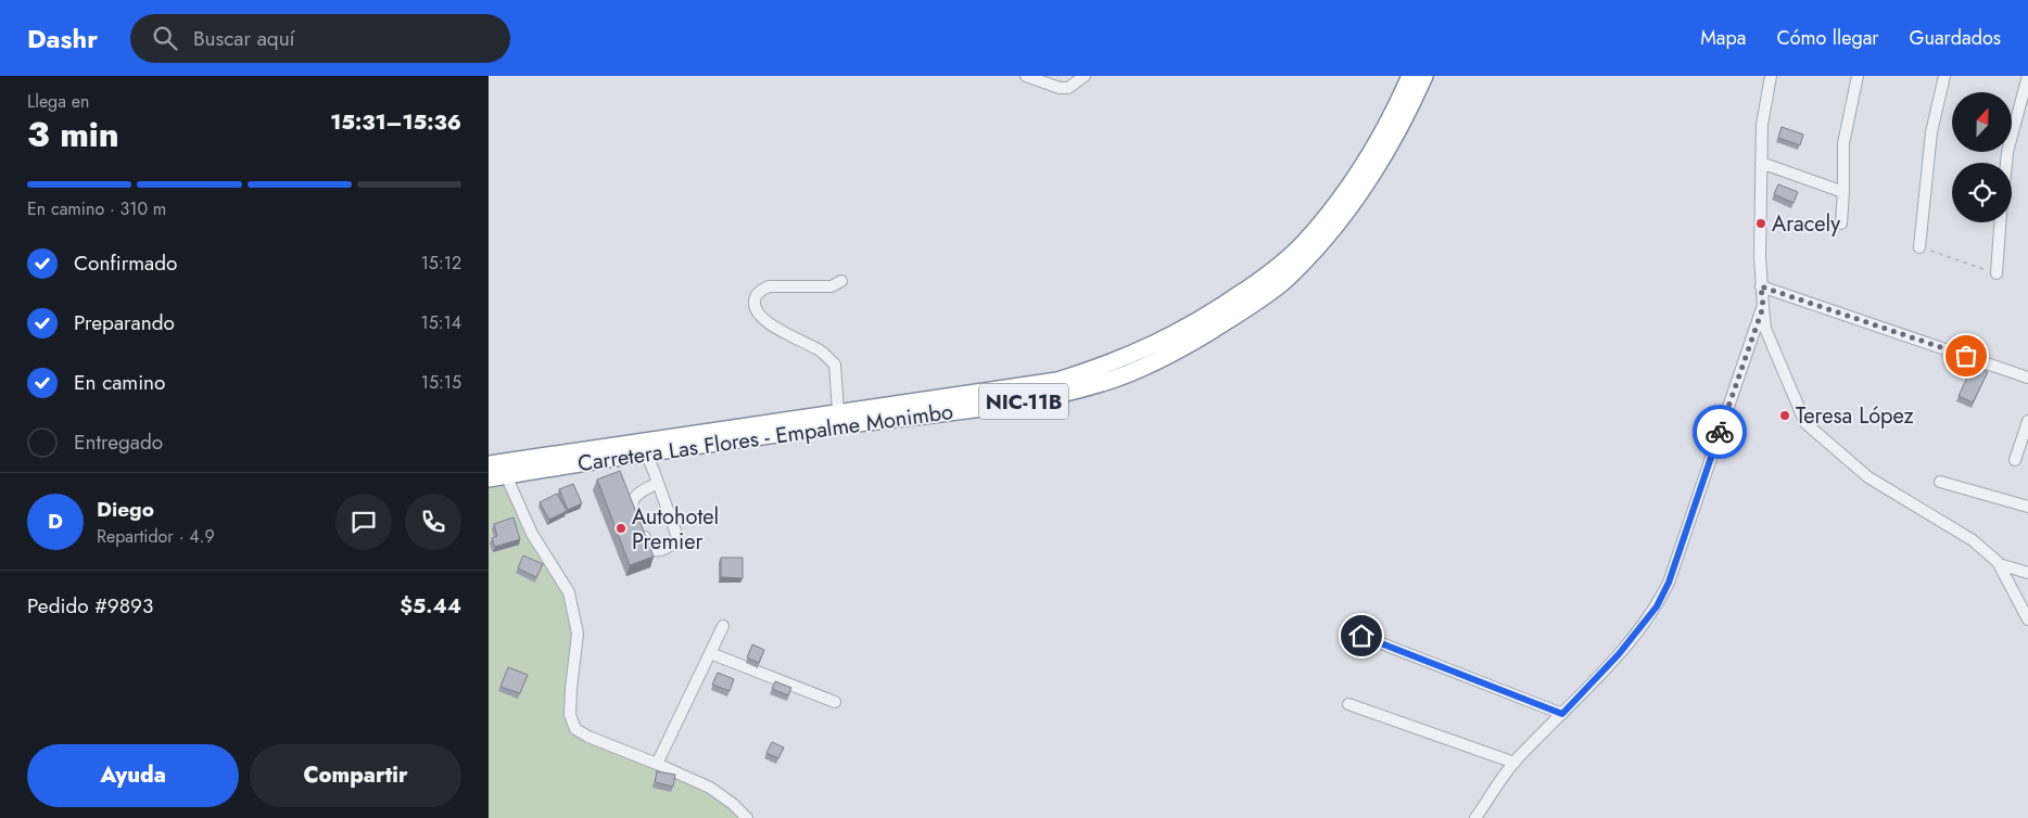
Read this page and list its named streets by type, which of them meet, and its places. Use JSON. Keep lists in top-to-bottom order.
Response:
{
  "streets": {
    "highway": ["NIC-11B", "Carretera Las Flores - Empalme Monimbo"]
  },
  "places": ["Aracely", "Teresa López", "Autohotel Premier"],
  "north": "top",
  "page": {
    "header": "Dashr",
    "search": "Buscar aquí",
    "nav": ["Mapa", "Cómo llegar", "Guardados"],
    "heading": ["3 min", "Llega en", "15:31–15:36"],
    "panel": [
      "Diego",
      "Repartidor · 4.9",
      "Pedido #9893",
      "$5.44"
    ],
    "bar": "En camino · 310 m",
    "list": [
      ["Confirmado", "15:12"],
      ["Preparando", "15:14"],
      ["En camino", "15:15"],
      "Entregado"
    ],
    "round": "D",
    "buttons": ["Ayuda", "Compartir"]
  }
}
